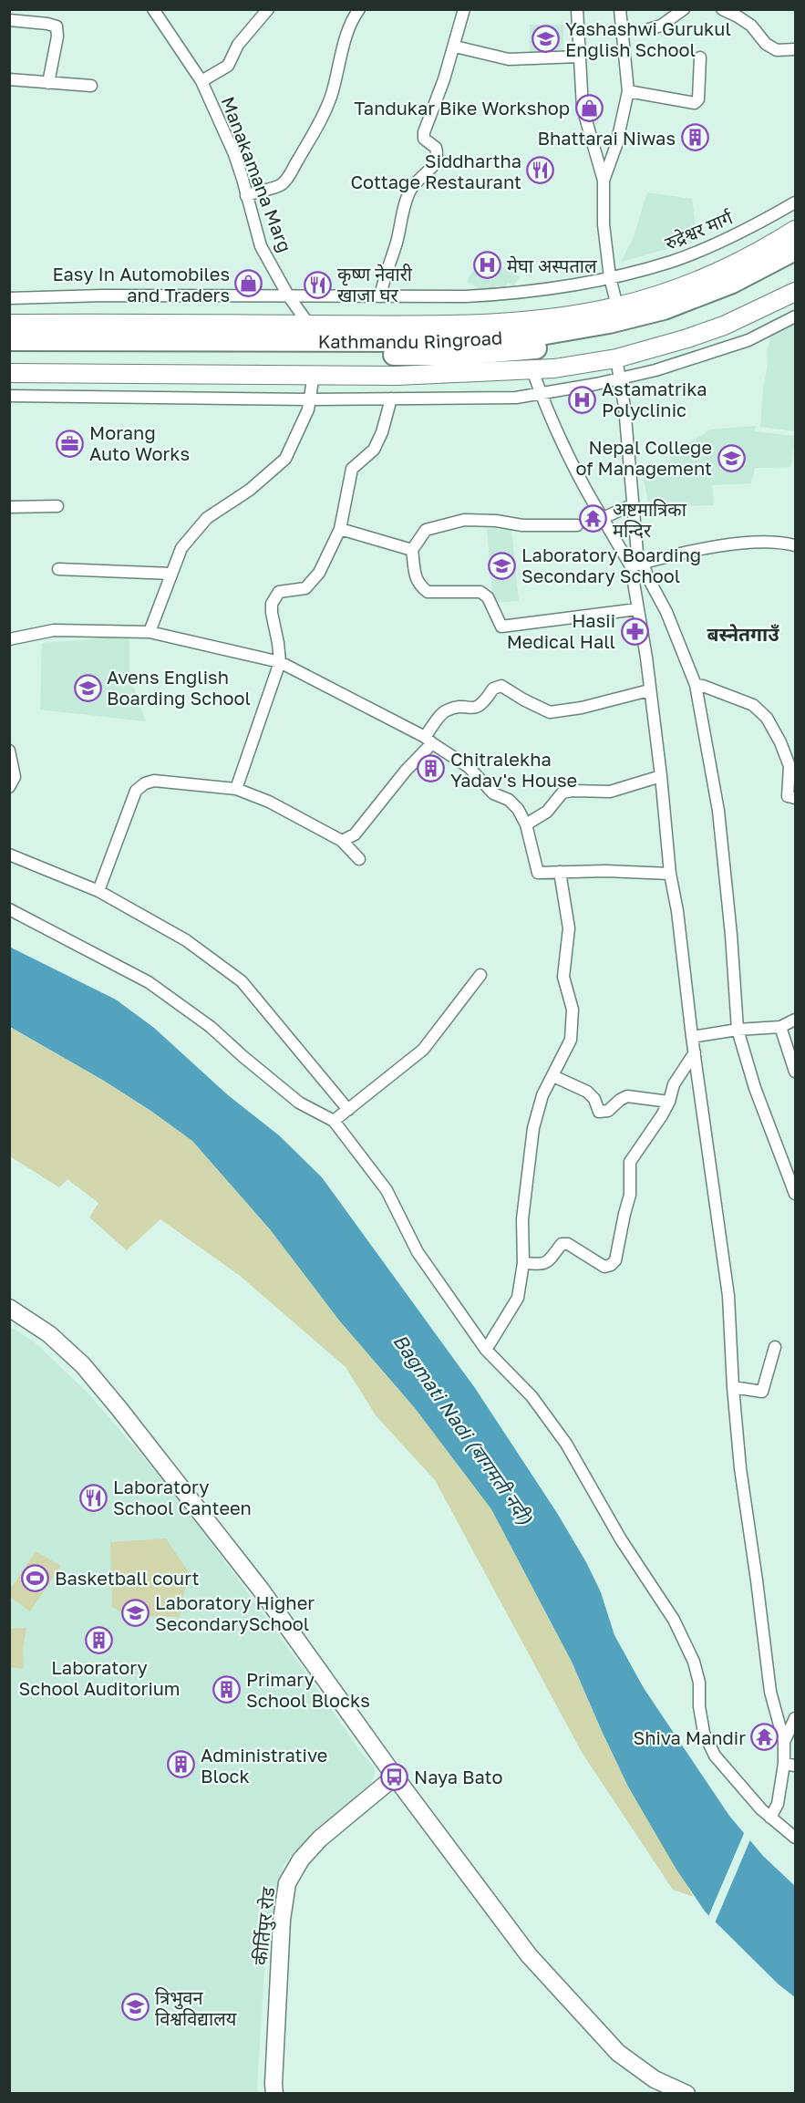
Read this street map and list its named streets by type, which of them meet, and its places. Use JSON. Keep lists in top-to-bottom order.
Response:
{
  "streets": {
    "highway": ["Kathmandu Ringroad"],
    "main road": ["कीर्तिपुर रोड"],
    "street": ["Manakamana Marg", "रुद्रेश्वर मार्ग"]
  },
  "crossings": [
    ["Manakamana Marg", "रुद्रेश्वर मार्ग"]
  ],
  "districts": ["बस्नेतगाउँ"],
  "water": ["Bagmati Nadi (बागमती नदी)"],
  "places": {
    "school or university": [
      "Yashashwi Gurukul English School",
      "Nepal College of Management",
      "Laboratory Boarding Secondary School",
      "Avens English Boarding School",
      "Laboratory Higher SecondarySchool",
      "त्रिभुवन विश्वविद्यालय"
    ],
    "shop": ["Tandukar Bike Workshop", "Easy In Automobiles and Traders"],
    "building": [
      "Bhattarai Niwas",
      "Chitralekha Yadav's House",
      "Laboratory School Auditorium",
      "Primary School Blocks",
      "Administrative Block"
    ],
    "restaurant": ["Siddhartha Cottage Restaurant", "कृष्ण नेवारी खाजा घर", "Laboratory School Canteen"],
    "hospital": ["मेघा अस्पताल", "Astamatrika Polyclinic"],
    "office": ["Morang Auto Works"],
    "temple": ["अष्टमात्रिका मन्दिर", "Shiva Mandir"],
    "pharmacy": ["Hasii Medical Hall"],
    "sports": ["Basketball court"],
    "bus stop": ["Naya Bato"]
  }
}
